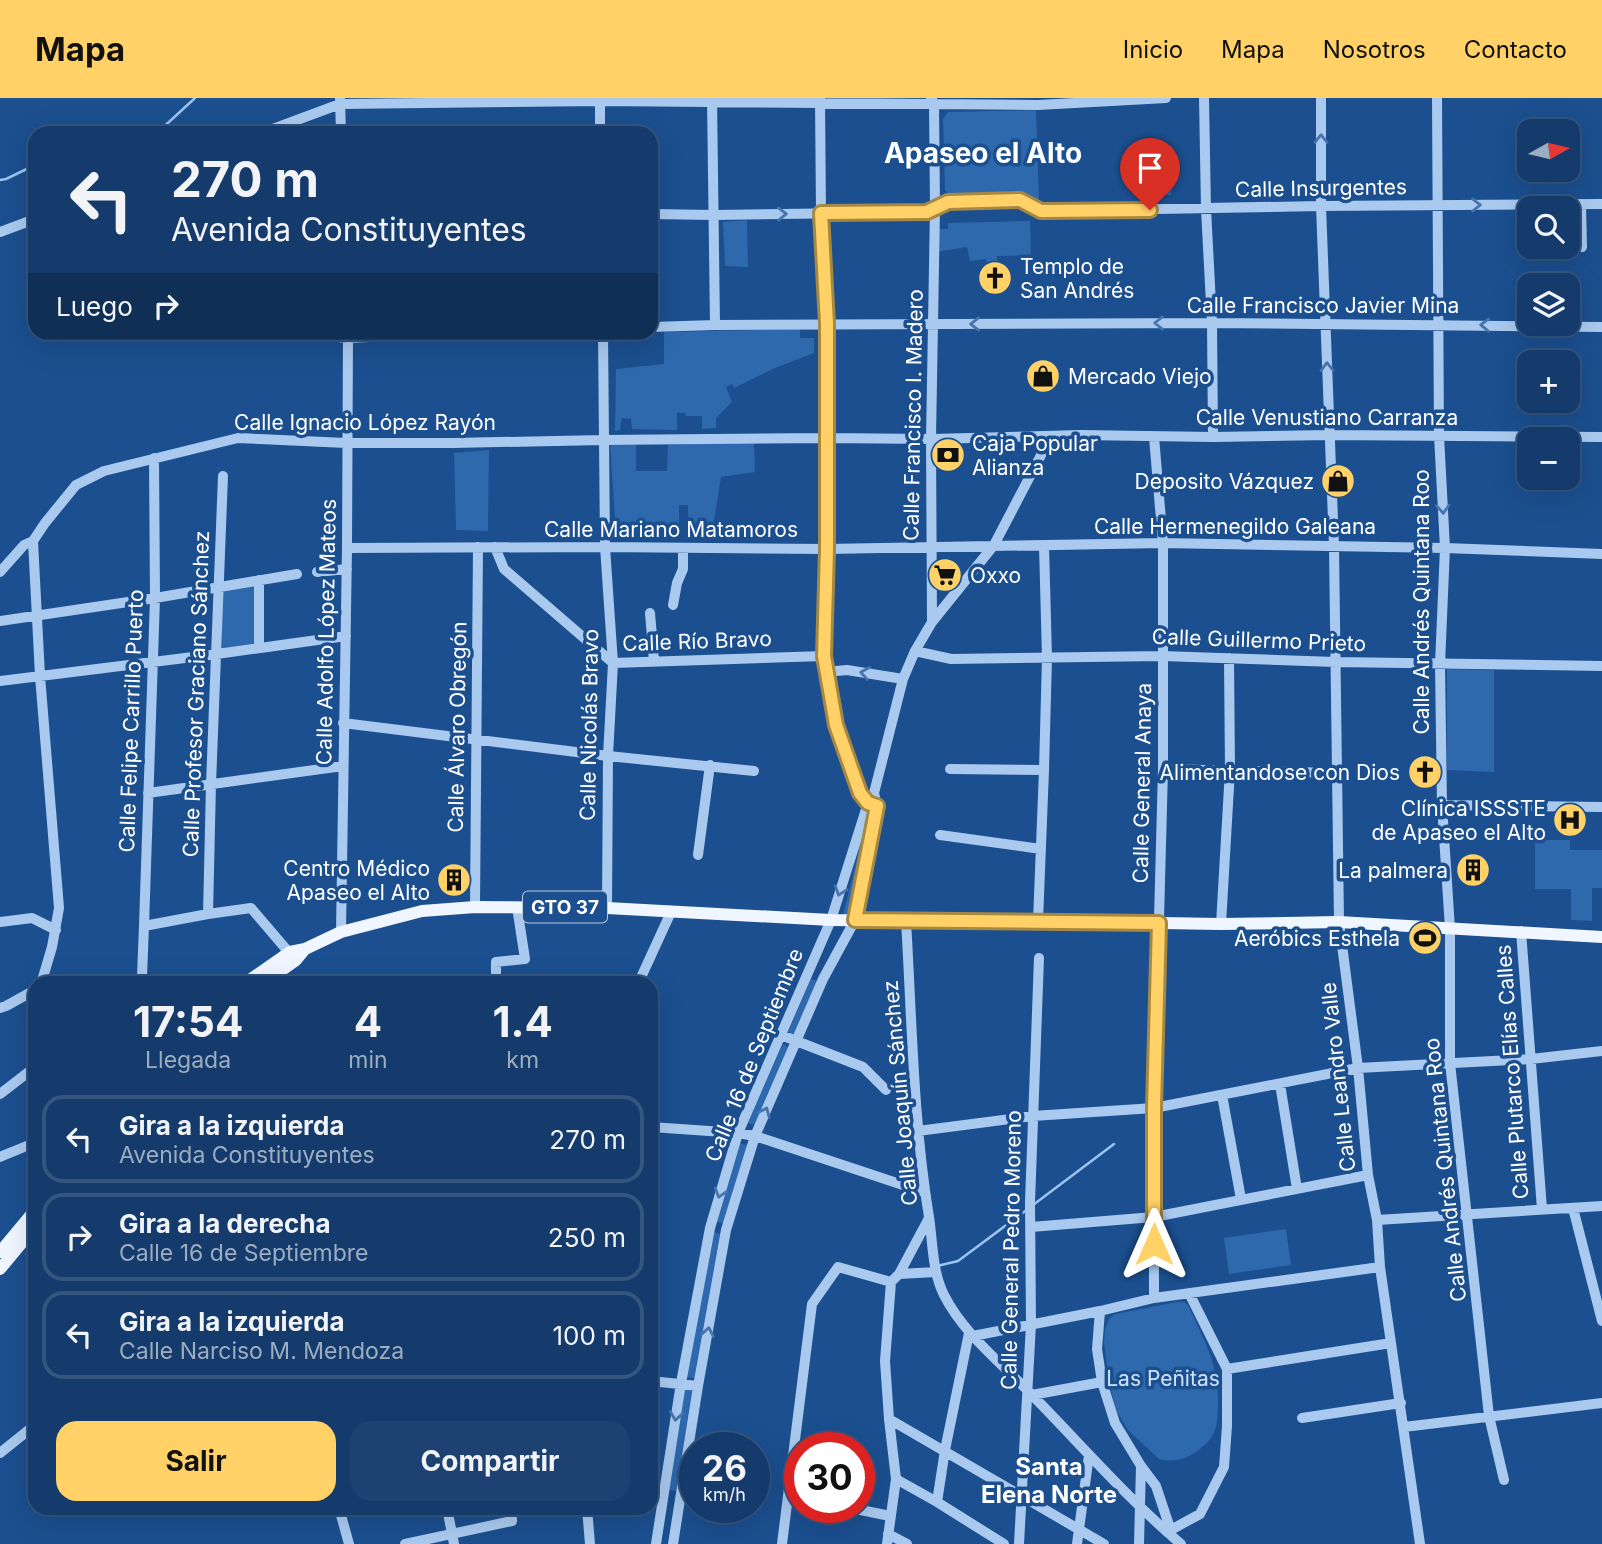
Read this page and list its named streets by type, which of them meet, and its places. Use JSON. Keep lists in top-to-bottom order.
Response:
{
  "streets": {
    "main road": ["GTO 37"],
    "street": [
      "Calle Insurgentes",
      "Calle Francisco Javier Mina",
      "Calle Francisco I. Madero",
      "Calle Venustiano Carranza",
      "Calle Ignacio López Rayón",
      "Calle Hermenegildo Galeana",
      "Calle Mariano Matamoros",
      "Calle Andrés Quintana Roo",
      "Calle Adolfo López Mateos",
      "Calle Guillermo Prieto",
      "Calle Río Bravo",
      "Calle Profesor Graciano Sánchez",
      "Calle Felipe Carrillo Puerto",
      "Calle Nicolás Bravo",
      "Calle Álvaro Obregón",
      "Calle General Anaya",
      "Calle 16 de Septiembre",
      "Calle Plutarco Elías Calles",
      "Calle Leandro Valle",
      "Calle Joaquín Sánchez",
      "Calle General Pedro Moreno"
    ]
  },
  "crossings": [
    ["Calle Insurgentes", "Calle Francisco I. Madero"],
    ["Calle Insurgentes", "Calle Andrés Quintana Roo"],
    ["Calle Insurgentes", "Calle Leandro Valle"],
    ["Calle Francisco Javier Mina", "Calle Francisco I. Madero"],
    ["Calle Francisco Javier Mina", "Calle Andrés Quintana Roo"],
    ["Calle Francisco Javier Mina", "Calle Leandro Valle"],
    ["Calle Francisco I. Madero", "Calle Ignacio López Rayón"],
    ["Calle Francisco I. Madero", "Calle Mariano Matamoros"],
    ["Calle Francisco I. Madero", "Calle 16 de Septiembre"],
    ["Calle Venustiano Carranza", "Calle Ignacio López Rayón"],
    ["Calle Venustiano Carranza", "Calle Andrés Quintana Roo"],
    ["Calle Venustiano Carranza", "Calle General Anaya"],
    ["Calle Venustiano Carranza", "Calle 16 de Septiembre"],
    ["Calle Venustiano Carranza", "Calle Leandro Valle"],
    ["Calle Ignacio López Rayón", "Calle Adolfo López Mateos"],
    ["Calle Ignacio López Rayón", "Calle Felipe Carrillo Puerto"],
    ["Calle Ignacio López Rayón", "Calle Nicolás Bravo"],
    ["Calle Ignacio López Rayón", "Calle 16 de Septiembre"],
    ["Calle Hermenegildo Galeana", "Calle Mariano Matamoros"],
    ["Calle Hermenegildo Galeana", "Calle Andrés Quintana Roo"],
    ["Calle Hermenegildo Galeana", "Calle General Anaya"],
    ["Calle Hermenegildo Galeana", "Calle 16 de Septiembre"],
    ["Calle Hermenegildo Galeana", "Calle Leandro Valle"],
    ["Calle Mariano Matamoros", "Calle Adolfo López Mateos"],
    ["Calle Mariano Matamoros", "Calle Río Bravo"],
    ["Calle Mariano Matamoros", "Calle Nicolás Bravo"],
    ["Calle Mariano Matamoros", "Calle Álvaro Obregón"],
    ["Calle Mariano Matamoros", "Calle 16 de Septiembre"],
    ["Calle Andrés Quintana Roo", "Calle Guillermo Prieto"],
    ["Calle Andrés Quintana Roo", "GTO 37"],
    ["Calle Adolfo López Mateos", "GTO 37"],
    ["Calle Guillermo Prieto", "Calle General Anaya"],
    ["Calle Guillermo Prieto", "Calle 16 de Septiembre"],
    ["Calle Guillermo Prieto", "Calle Leandro Valle"],
    ["Calle Río Bravo", "Calle Nicolás Bravo"],
    ["Calle Nicolás Bravo", "GTO 37"],
    ["Calle Álvaro Obregón", "GTO 37"],
    ["Calle General Anaya", "GTO 37"],
    ["GTO 37", "Calle 16 de Septiembre"],
    ["GTO 37", "Calle Plutarco Elías Calles"],
    ["GTO 37", "Calle Leandro Valle"],
    ["GTO 37", "Calle Joaquín Sánchez"]
  ],
  "one_way": ["Calle Francisco Javier Mina"],
  "districts": ["Apaseo el Alto", "Santa Elena Norte"],
  "parks": ["Las Peñitas"],
  "places": {
    "church": ["Templo de San Andrés", "Alimentandose con Dios"],
    "shop": ["Mercado Viejo", "Deposito Vázquez"],
    "bank": ["Caja Popular Alianza"],
    "supermarket": ["Oxxo"],
    "hospital": ["Clínica ISSSTE de Apaseo el Alto"],
    "building": ["La palmera", "Centro Médico Apaseo el Alto"],
    "sports": ["Aeróbics Esthela"]
  },
  "north": "right",
  "page": {
    "header": "Mapa",
    "nav": [
      "Inicio",
      "Mapa",
      "Nosotros",
      "Contacto"
    ],
    "map_buttons": ["+", "−"],
    "turn": ["270 m", "Avenida Constituyentes"],
    "then": "Luego",
    "eta": [
      "17:54",
      "Llegada",
      "4",
      "min",
      "1.4",
      "km"
    ],
    "list": [
      {
        "name": "Gira a la izquierda",
        "note": "Avenida Constituyentes",
        "value": "270 m"
      },
      {
        "name": "Gira a la derecha",
        "note": "Calle 16 de Septiembre",
        "value": "250 m"
      },
      {
        "name": "Gira a la izquierda",
        "note": "Calle Narciso M. Mendoza",
        "value": "100 m"
      }
    ],
    "buttons": ["Salir", "Compartir"],
    "speed": "26 km/h",
    "limit": "30"
  }
}
